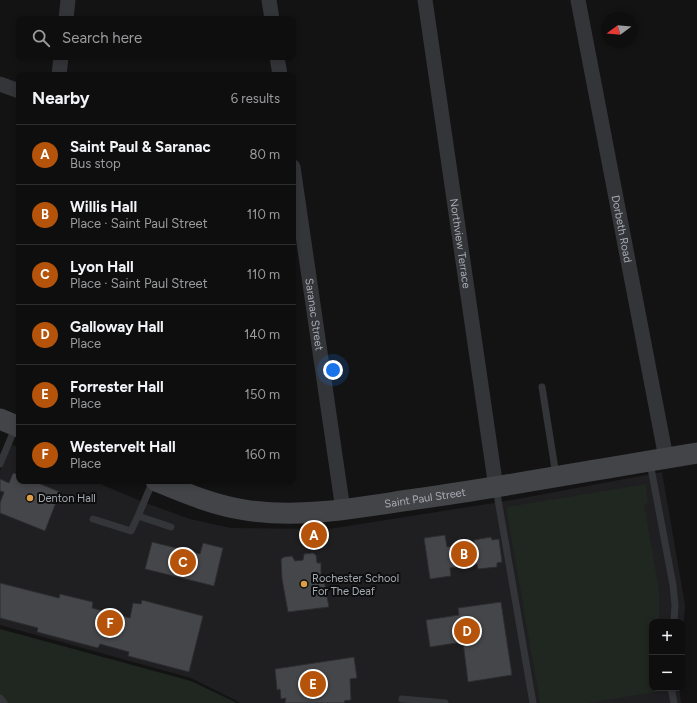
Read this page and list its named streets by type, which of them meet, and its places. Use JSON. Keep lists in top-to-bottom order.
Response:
{
  "streets": {
    "main road": ["Saint Paul Street"],
    "street": ["Dorbeth Road", "Northview Terrace", "Saranac Street"]
  },
  "crossings": [
    ["Dorbeth Road", "Saint Paul Street"],
    ["Northview Terrace", "Saint Paul Street"],
    ["Saranac Street", "Saint Paul Street"]
  ],
  "places": ["Denton Hall", "Rochester School For The Deaf"],
  "north": "left",
  "page": {
    "search": "Search here",
    "heading": ["Nearby", "6 results"],
    "list": [
      {
        "mark": "A",
        "name": "Saint Paul & Saranac",
        "note": "Bus stop",
        "value": "80 m"
      },
      {
        "mark": "B",
        "name": "Willis Hall",
        "note": "Place · Saint Paul Street",
        "value": "110 m"
      },
      {
        "mark": "C",
        "name": "Lyon Hall",
        "note": "Place · Saint Paul Street",
        "value": "110 m"
      },
      {
        "mark": "D",
        "name": "Galloway Hall",
        "note": "Place",
        "value": "140 m"
      },
      {
        "mark": "E",
        "name": "Forrester Hall",
        "note": "Place",
        "value": "150 m"
      },
      {
        "mark": "F",
        "name": "Westervelt Hall",
        "note": "Place",
        "value": "160 m"
      }
    ],
    "pins": [
      "A",
      "B",
      "C",
      "F",
      "D",
      "E"
    ],
    "map_buttons": ["+", "−"]
  }
}
